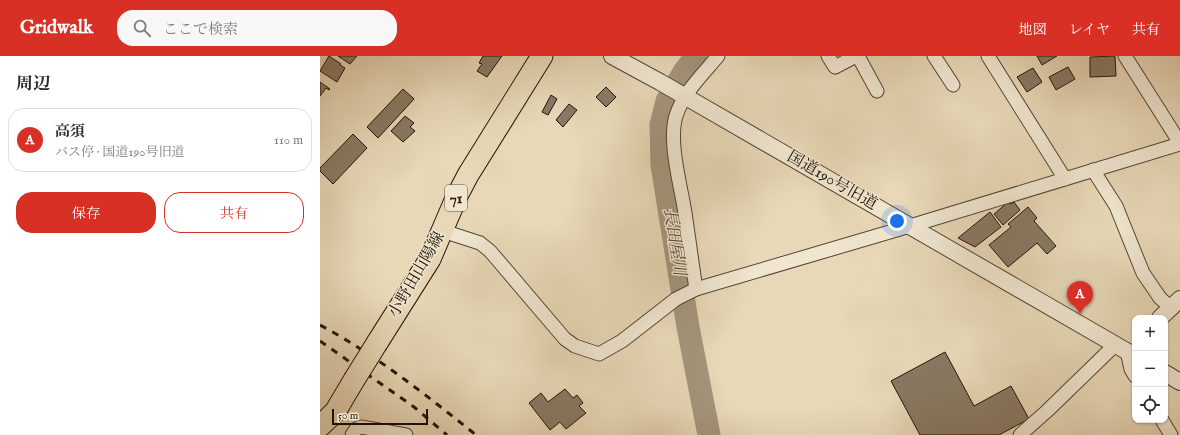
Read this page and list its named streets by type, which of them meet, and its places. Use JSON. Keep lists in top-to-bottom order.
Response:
{
  "streets": {
    "main road": ["71", "小野田山陽線"],
    "street": ["国道190号旧道"]
  },
  "water": ["長田屋川"],
  "scale_bar": "50 m",
  "page": {
    "header": "Gridwalk",
    "search": "ここで検索",
    "nav": ["地図", "レイヤ", "共有"],
    "heading": "周辺",
    "list": [
      {
        "mark": "A",
        "name": "高須",
        "note": "バス停 · 国道190号旧道",
        "value": "110 m"
      }
    ],
    "buttons": ["保存", "共有"],
    "pins": "A",
    "map_buttons": ["+", "−"],
    "scale": "50 m"
  }
}
